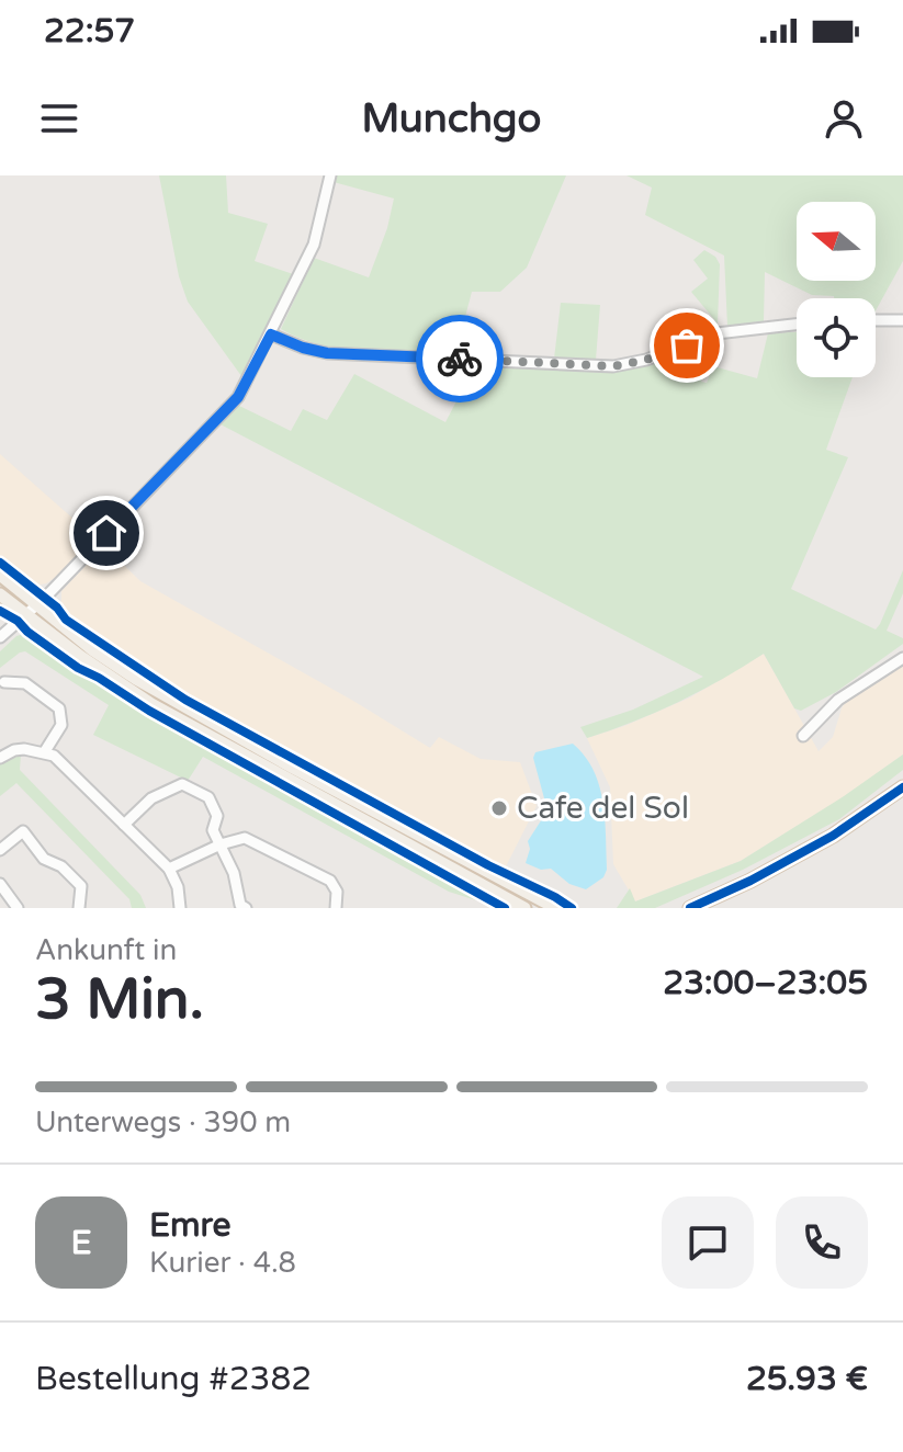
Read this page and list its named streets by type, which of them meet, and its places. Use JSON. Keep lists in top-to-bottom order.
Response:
{
  "places": ["Cafe del Sol"],
  "north": "left",
  "page": {
    "status": "22:57",
    "header": "Munchgo",
    "heading": ["3 Min.", "Ankunft in", "23:00–23:05"],
    "panel": [
      "Emre",
      "Kurier · 4.8",
      "Bestellung #2382",
      "25.93 €"
    ],
    "bar": "Unterwegs · 390 m",
    "round": "E"
  }
}
